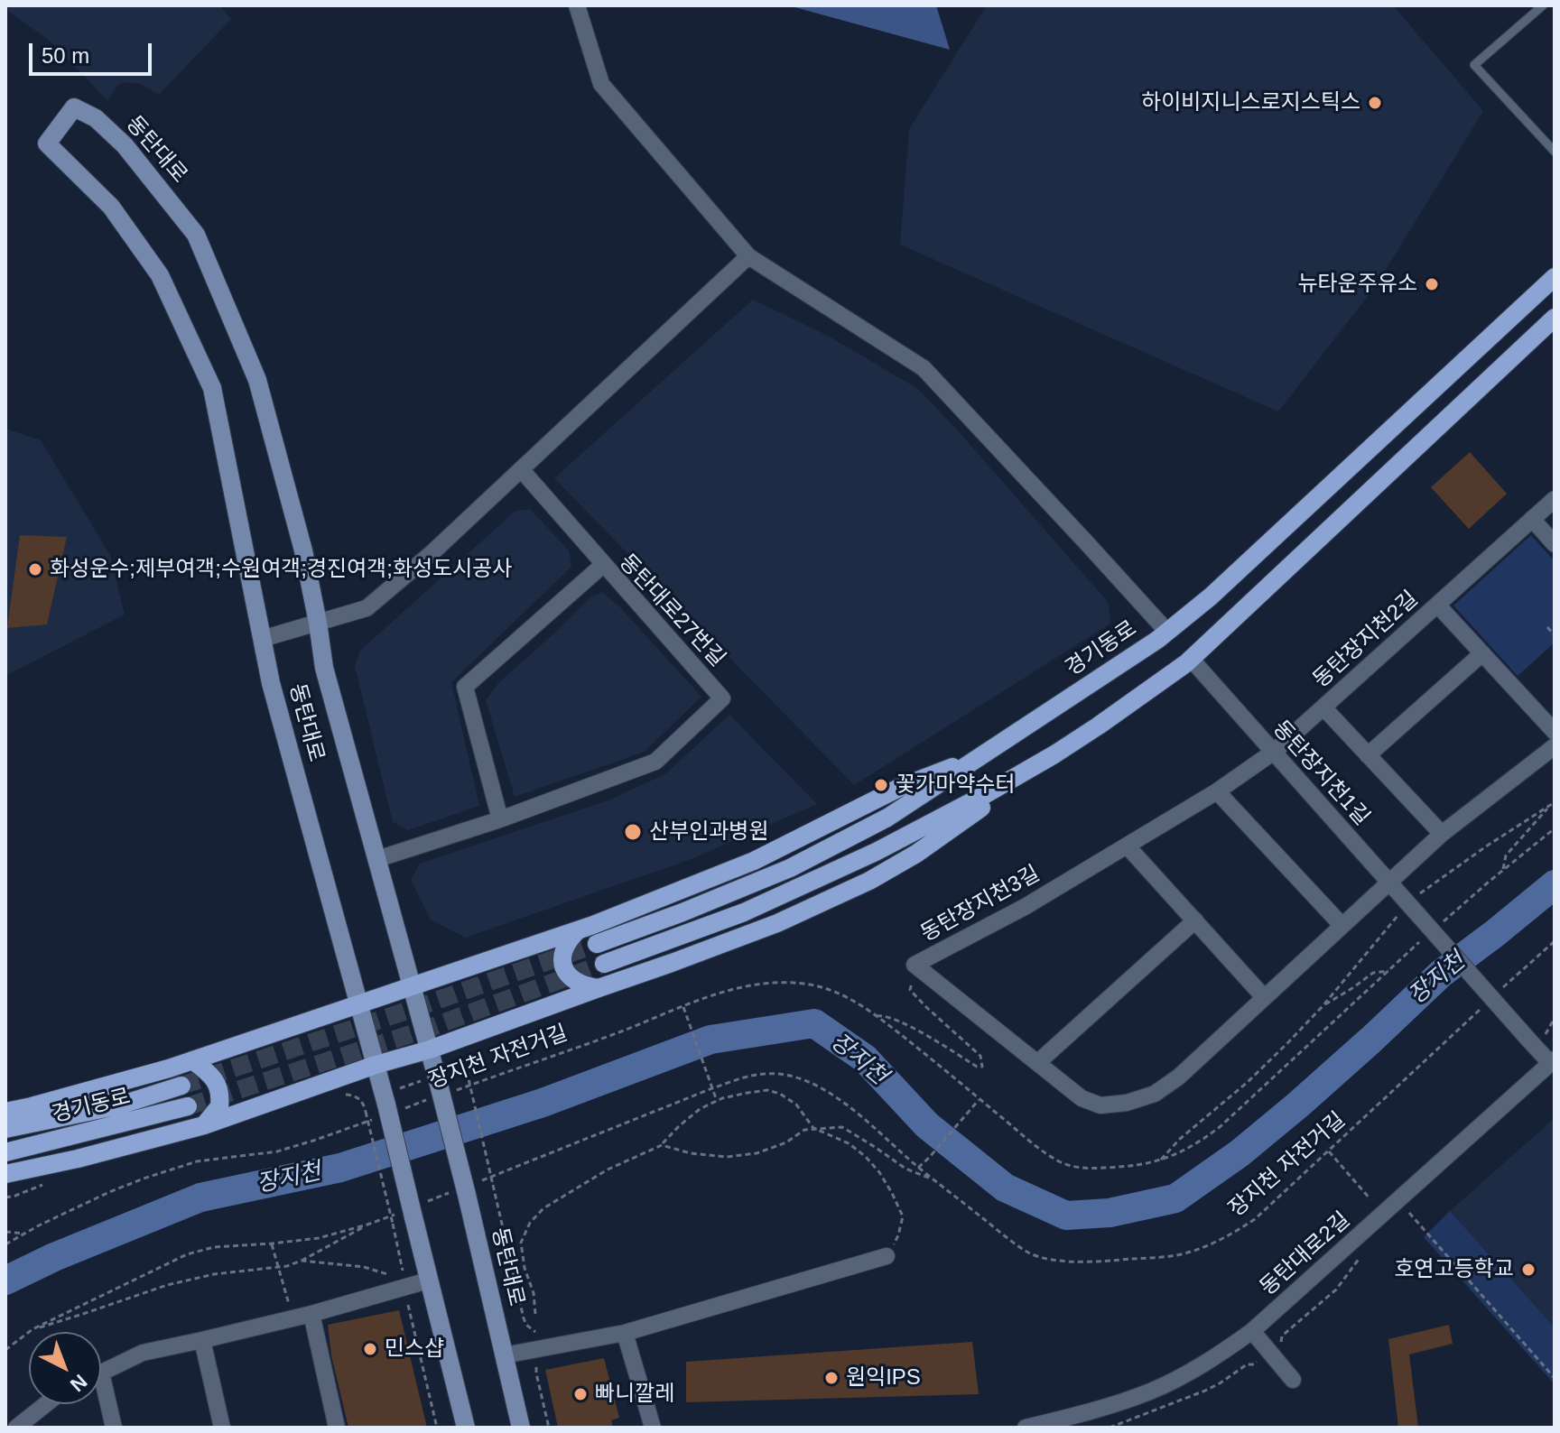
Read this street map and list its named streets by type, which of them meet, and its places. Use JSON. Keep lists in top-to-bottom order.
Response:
{
  "streets": {
    "main road": ["동탄대로", "경기동로"],
    "street": [
      "동탄대로27번길",
      "동탄장지천2길",
      "동탄장지천1길",
      "동탄장지천3길",
      "동탄대로2길"
    ],
    "path": ["장지천 자전거길"]
  },
  "crossings": [
    ["동탄대로", "동탄대로27번길"],
    ["동탄대로", "장지천 자전거길"],
    ["동탄장지천2길", "동탄장지천1길"],
    ["동탄장지천2길", "동탄장지천3길"],
    ["동탄장지천1길", "동탄장지천3길"],
    ["동탄장지천1길", "동탄대로2길"]
  ],
  "water": ["장지천"],
  "places": [
    "하이비지니스로지스틱스",
    "뉴타운주유소",
    "화성운수;제부여객;수원여객;경진여객;화성도시공사",
    "꽃가마약수터",
    "산부인과병원",
    "호연고등학교",
    "민스샵",
    "원익IPS",
    "빠니깔레"
  ],
  "scale_bar": "50 m",
  "north": "bottom right"
}
